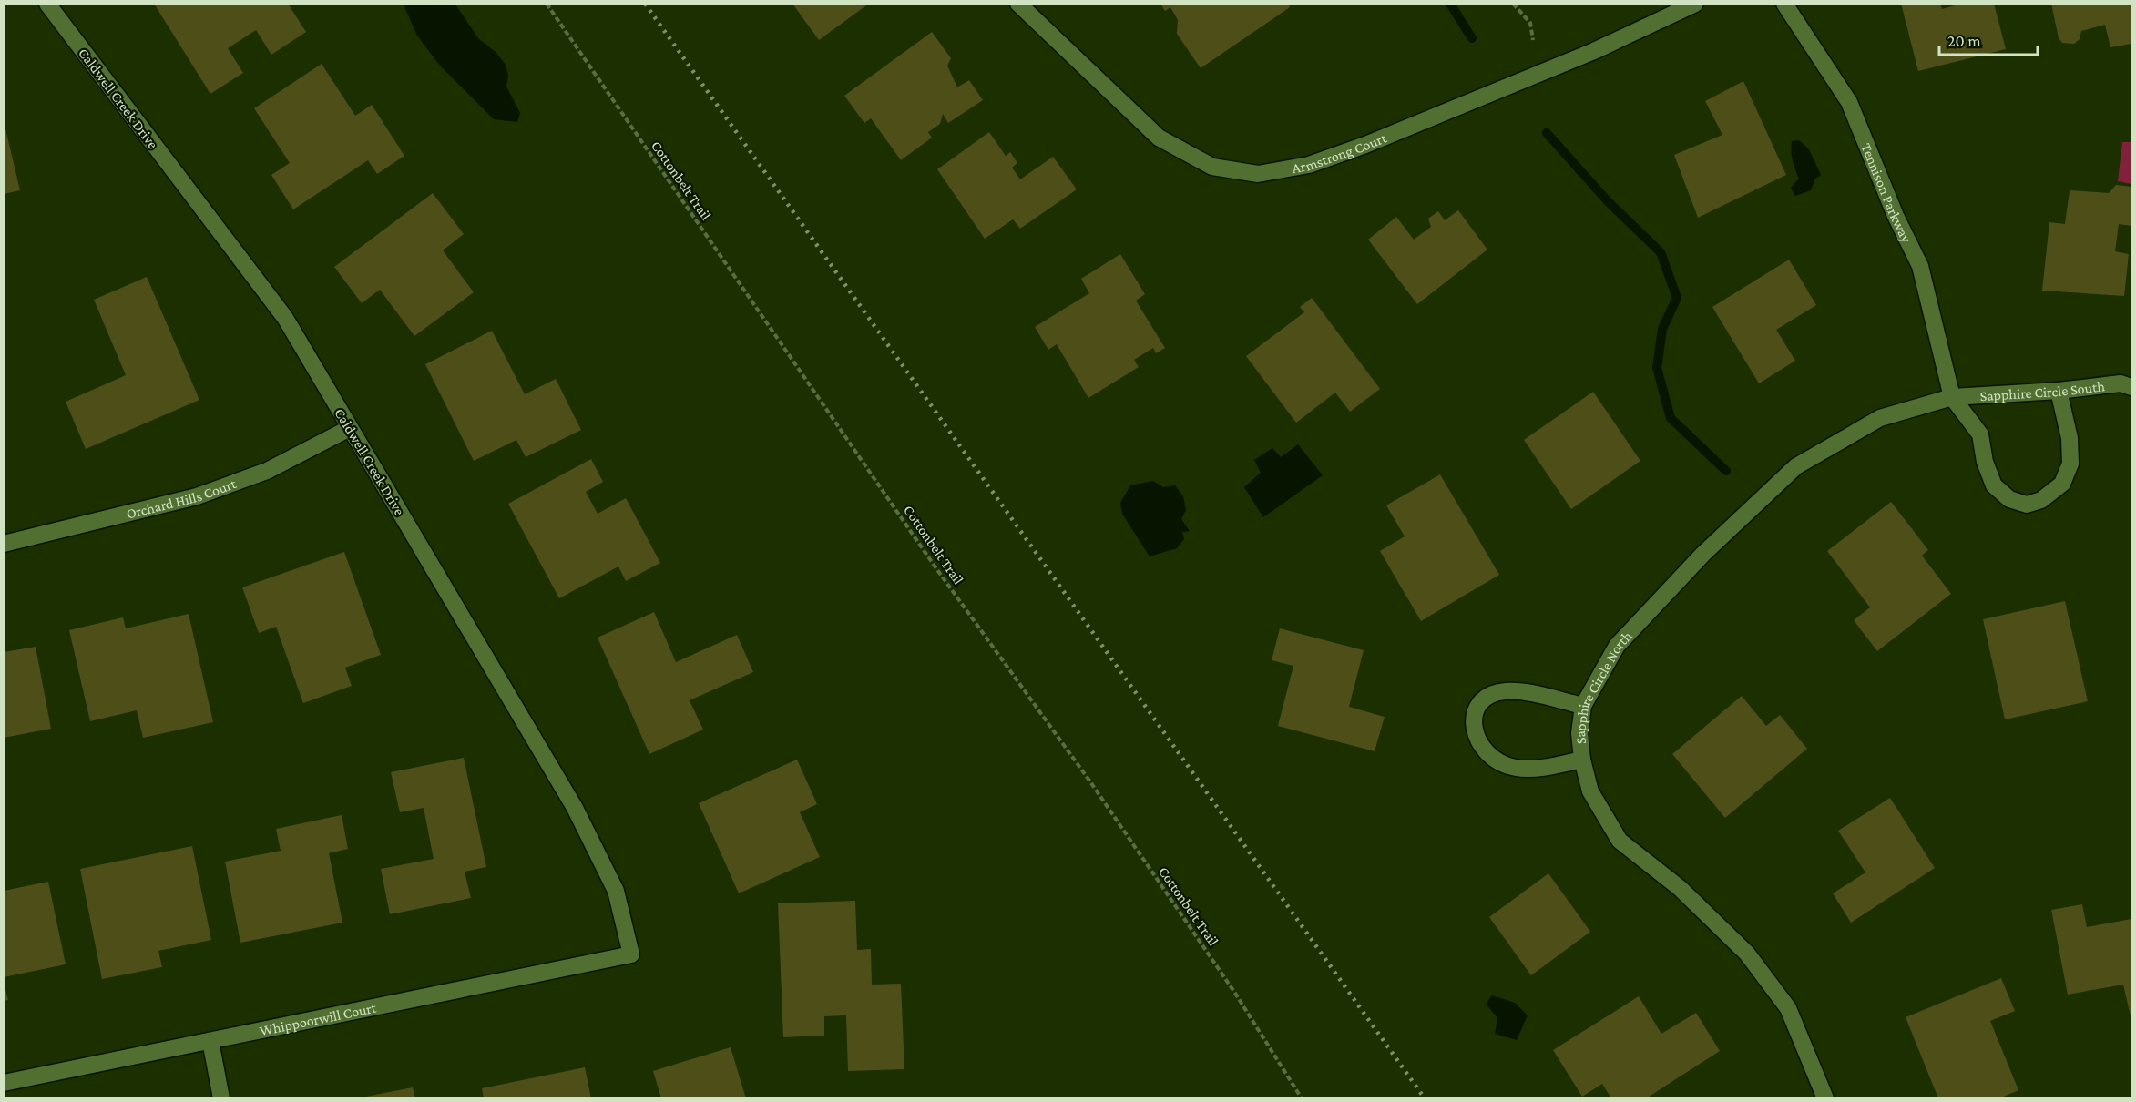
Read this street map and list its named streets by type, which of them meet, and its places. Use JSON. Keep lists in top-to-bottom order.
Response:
{
  "streets": {
    "street": [
      "Caldwell Creek Drive",
      "Armstrong Court",
      "Tennison Parkway",
      "Sapphire Circle South",
      "Orchard Hills Court",
      "Sapphire Circle North",
      "Whippoorwill Court"
    ],
    "path": ["Cottonbelt Trail"]
  },
  "crossings": [
    ["Caldwell Creek Drive", "Orchard Hills Court"],
    ["Caldwell Creek Drive", "Whippoorwill Court"],
    ["Tennison Parkway", "Sapphire Circle South"],
    ["Tennison Parkway", "Sapphire Circle North"],
    ["Sapphire Circle South", "Sapphire Circle North"]
  ],
  "scale_bar": "20 m"
}
